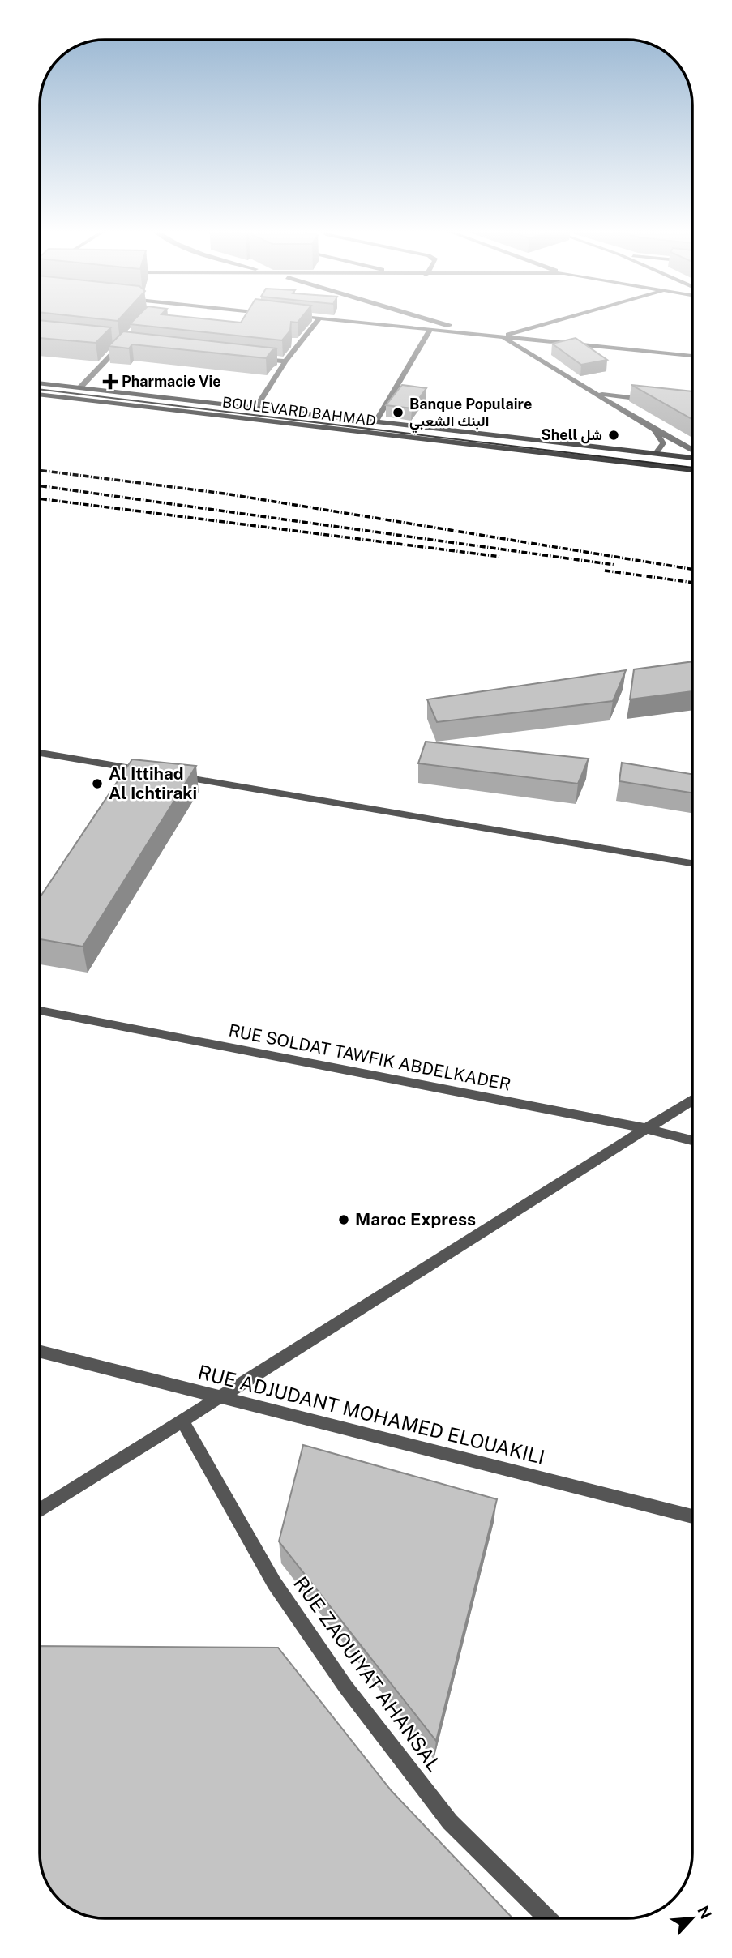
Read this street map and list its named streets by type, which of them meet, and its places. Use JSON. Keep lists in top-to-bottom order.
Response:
{
  "streets": {
    "main road": ["BOULEVARD BAHMAD"],
    "street": ["RUE SOLDAT TAWFIK ABDELKADER", "RUE ADJUDANT MOHAMED ELOUAKILI", "RUE ZAOUIYAT AHANSAL"]
  },
  "places": {
    "health": ["Pharmacie Vie"],
    "other": [
      "Banque Populaire البنك الشعبي",
      "Shell شل",
      "Al Ittihad Al Ichtiraki",
      "Maroc Express"
    ]
  },
  "north": "top right"
}
